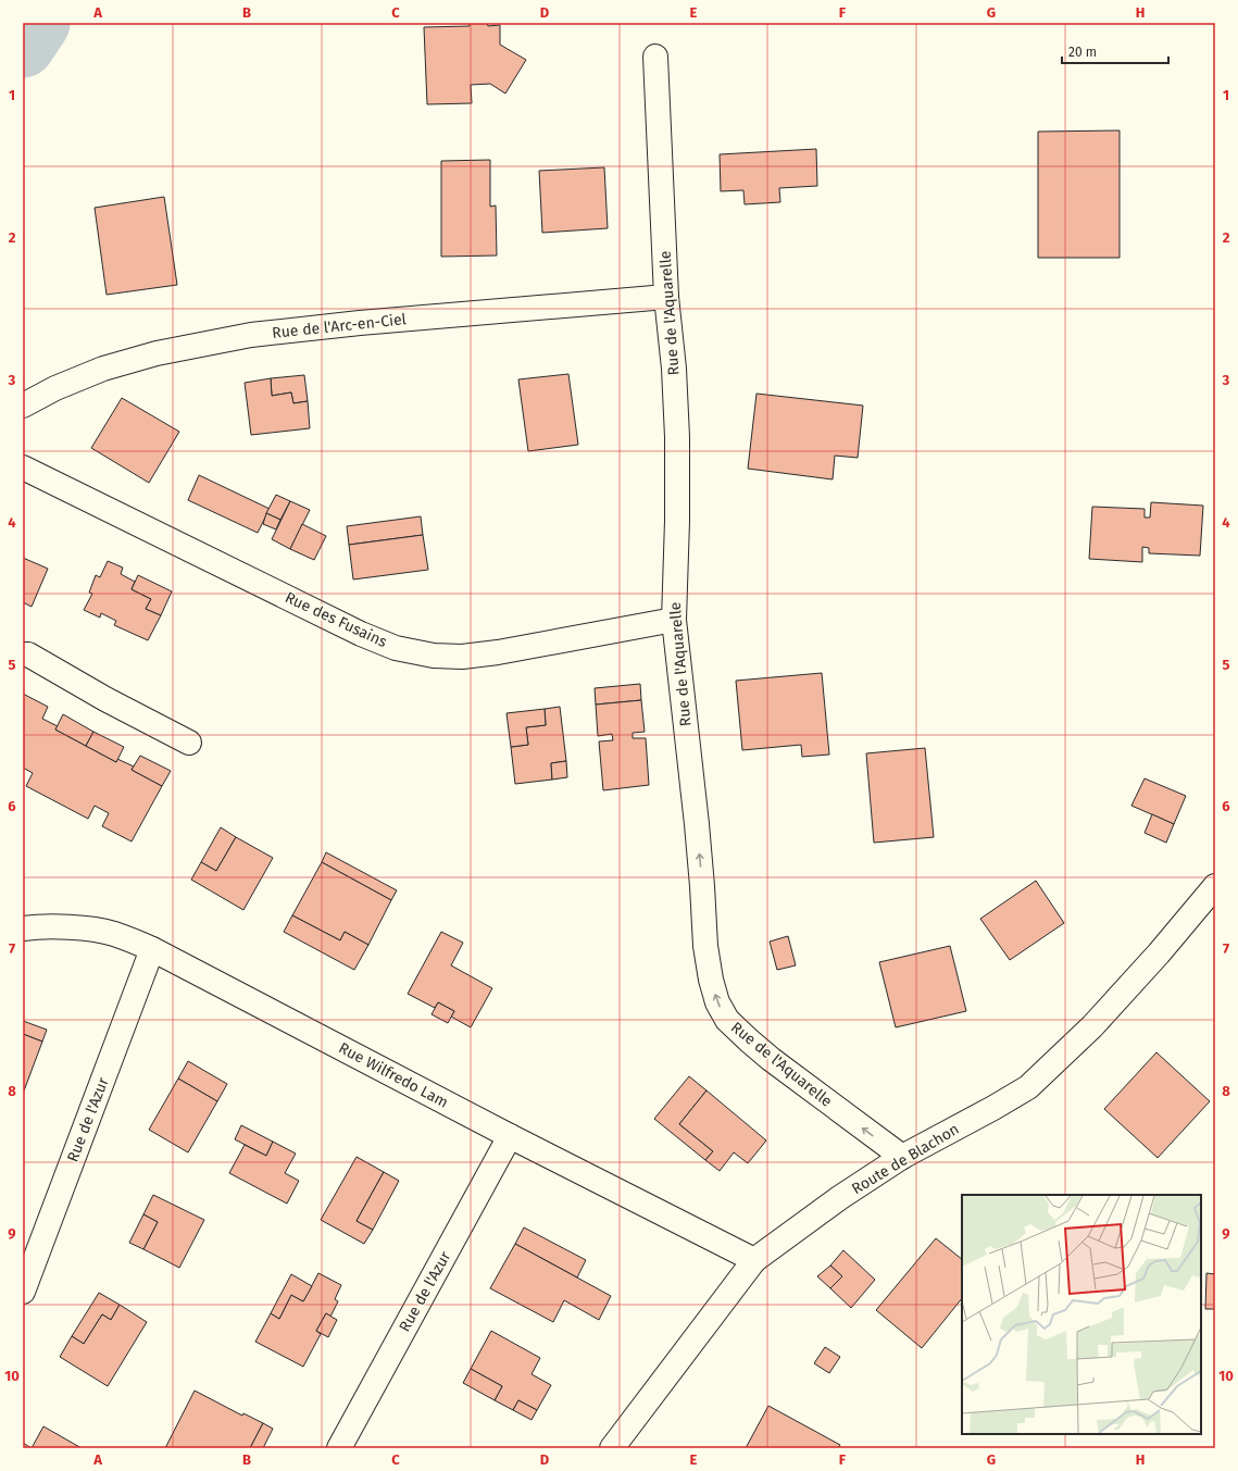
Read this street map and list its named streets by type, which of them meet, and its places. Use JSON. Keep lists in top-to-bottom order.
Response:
{
  "streets": {
    "street": [
      "Rue de l'Aquarelle",
      "Rue de l'Arc-en-Ciel",
      "Rue des Fusains",
      "Rue Wilfredo Lam",
      "Rue de l'Azur",
      "Route de Blachon"
    ]
  },
  "crossings": [
    ["Rue de l'Aquarelle", "Rue de l'Arc-en-Ciel"],
    ["Rue de l'Aquarelle", "Rue des Fusains"],
    ["Rue de l'Aquarelle", "Route de Blachon"],
    ["Rue Wilfredo Lam", "Rue de l'Azur"],
    ["Rue Wilfredo Lam", "Route de Blachon"]
  ],
  "one_way": ["Rue de l'Aquarelle"],
  "scale_bar": "20 m",
  "grid": {
    "columns": [
      "A",
      "B",
      "C",
      "D",
      "E",
      "F",
      "G",
      "H"
    ],
    "rows": [
      "1",
      "2",
      "3",
      "4",
      "5",
      "6",
      "7",
      "8",
      "9",
      "10"
    ]
  }
}
